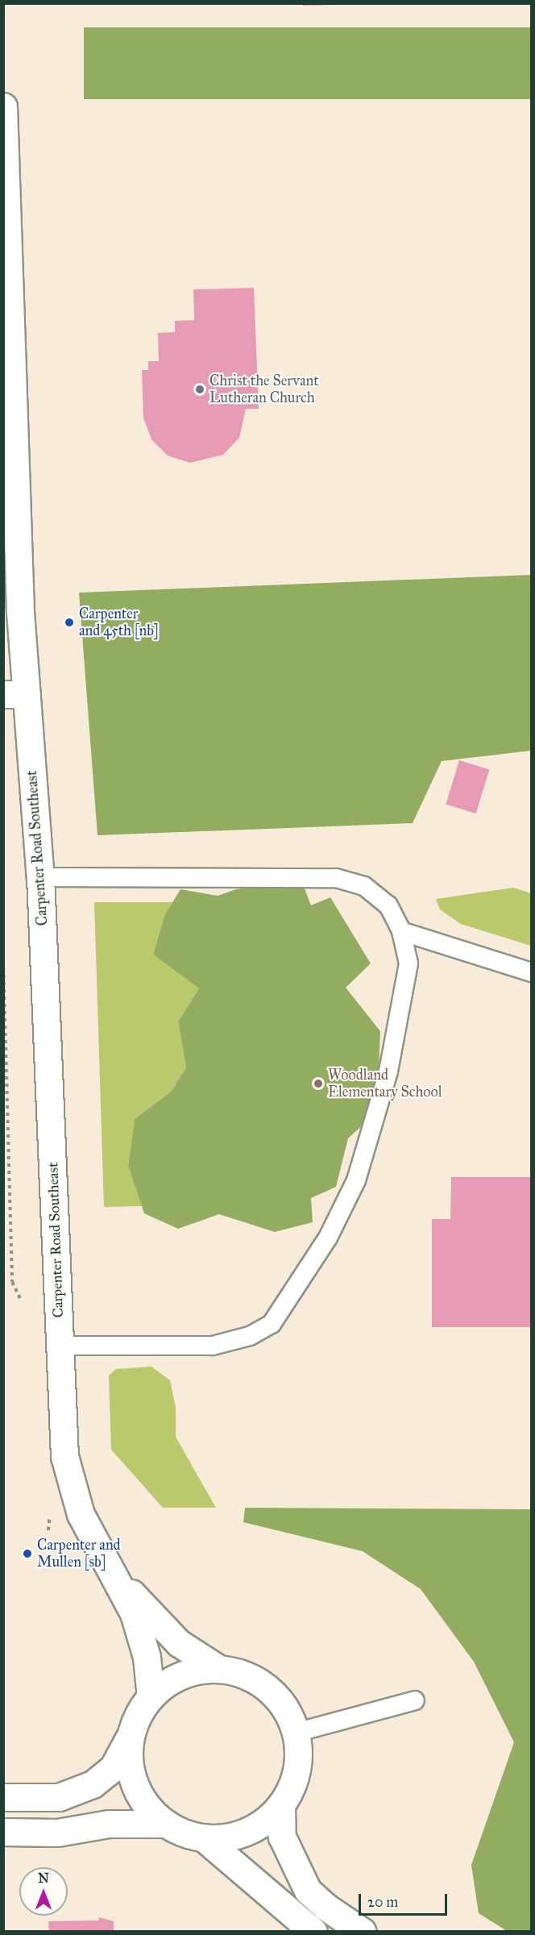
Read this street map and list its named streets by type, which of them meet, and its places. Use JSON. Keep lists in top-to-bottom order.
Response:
{
  "streets": {
    "street": ["Carpenter Road Southeast"]
  },
  "places": [
    "Christ the Servant Lutheran Church",
    "Carpenter and 45th [nb]",
    "Woodland Elementary School",
    "Carpenter and Mullen [sb]"
  ],
  "scale_bar": "20 m",
  "north": "top"
}
